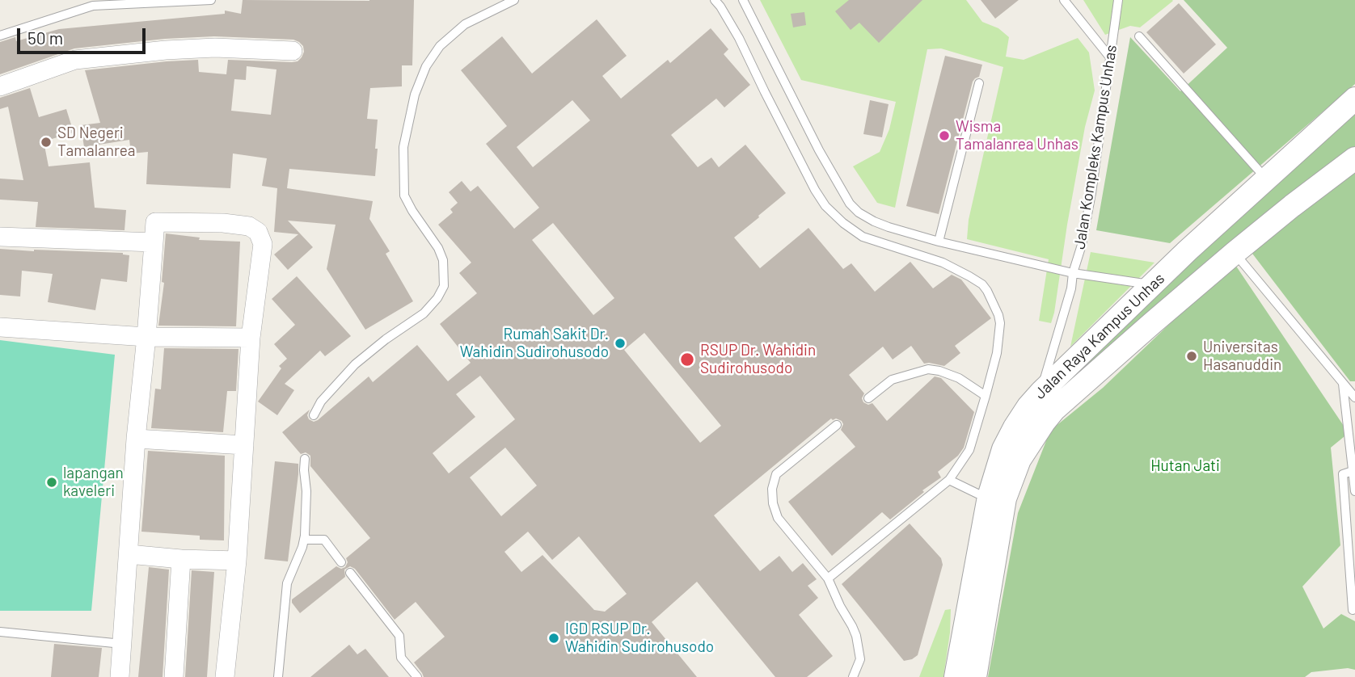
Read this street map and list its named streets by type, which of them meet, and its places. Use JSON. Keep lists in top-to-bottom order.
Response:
{
  "streets": {
    "street": ["Jalan Raya Kampus Unhas"],
    "lane": ["Jalan Kompleks Kampus Unhas"]
  },
  "crossings": [
    ["Jalan Kompleks Kampus Unhas", "Jalan Raya Kampus Unhas"]
  ],
  "parks": ["Hutan Jati"],
  "places": [
    "Wisma Tamalanrea Unhas",
    "SD Negeri Tamalanrea",
    "Rumah Sakit Dr. Wahidin Sudirohusodo",
    "Universitas Hasanuddin",
    "RSUP Dr. Wahidin Sudirohusodo",
    "lapangan kaveleri",
    "IGD RSUP Dr. Wahidin Sudirohusodo"
  ],
  "scale_bar": "50 m"
}
